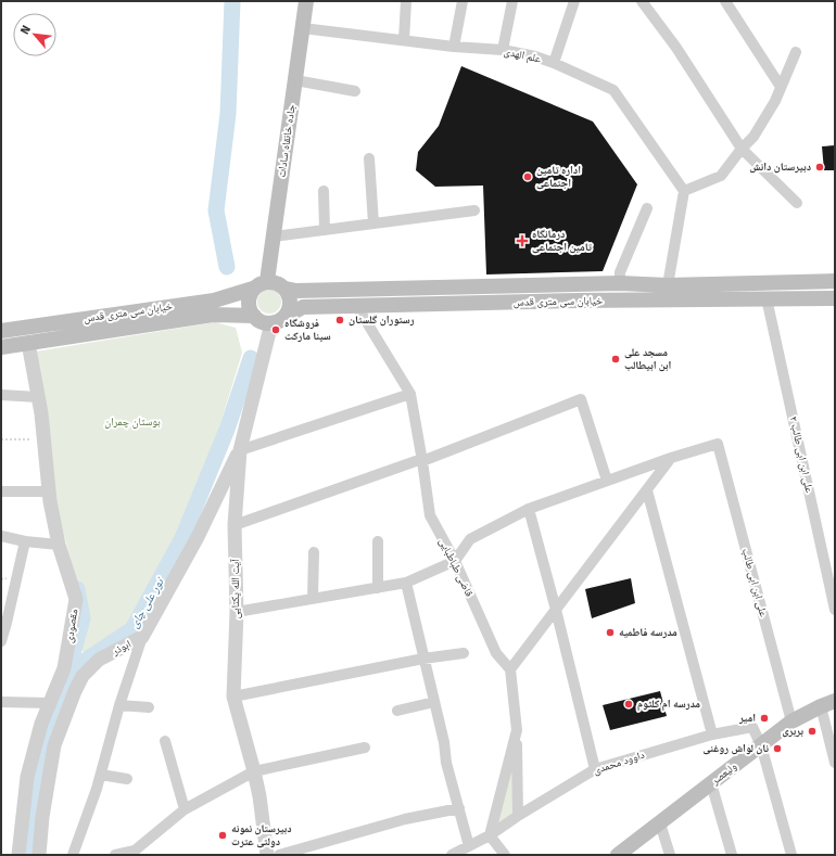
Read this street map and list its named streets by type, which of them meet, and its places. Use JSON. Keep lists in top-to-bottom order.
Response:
{
  "streets": {
    "main road": ["جاده خانقاه سادات", "خیابان سی متری قدس", "ولیعصر"],
    "street": [
      "علم الهدی",
      "علی ابن ابی طالب ۲",
      "قاضی طباطبایی",
      "علی ابن ابی طالب",
      "آیت الله یکتایی",
      "مقصودی",
      "ابوذر",
      "داوود محمدی"
    ]
  },
  "crossings": [
    ["علم الهدی", "جاده خانقاه سادات"],
    ["جاده خانقاه سادات", "خیابان سی متری قدس"],
    ["جاده خانقاه سادات", "آیت الله یکتایی"],
    ["خیابان سی متری قدس", "علی ابن ابی طالب ۲"],
    ["خیابان سی متری قدس", "قاضی طباطبایی"],
    ["خیابان سی متری قدس", "آیت الله یکتایی"],
    ["خیابان سی متری قدس", "مقصودی"],
    ["علی ابن ابی طالب", "ولیعصر"],
    ["آیت الله یکتایی", "ابوذر"],
    ["داوود محمدی", "ولیعصر"]
  ],
  "water": ["نور علی چای"],
  "parks": ["بوستان چمران"],
  "places": {
    "other": [
      "دبیرستان دانش",
      "اداره تامین اجتماعی",
      "رستوران گلستان",
      "فروشگاه سینا مارکت",
      "مسجد علی ابن ابیطالب",
      "مدرسه فاطمیه",
      "مدرسه ام کلثوم",
      "امیر",
      "بربری",
      "نان لواش روغنی",
      "دبیرستان نمونه دولتی عترت"
    ],
    "health": ["درمانگاه تامین اجتماعی"]
  },
  "north": "top left"
}
